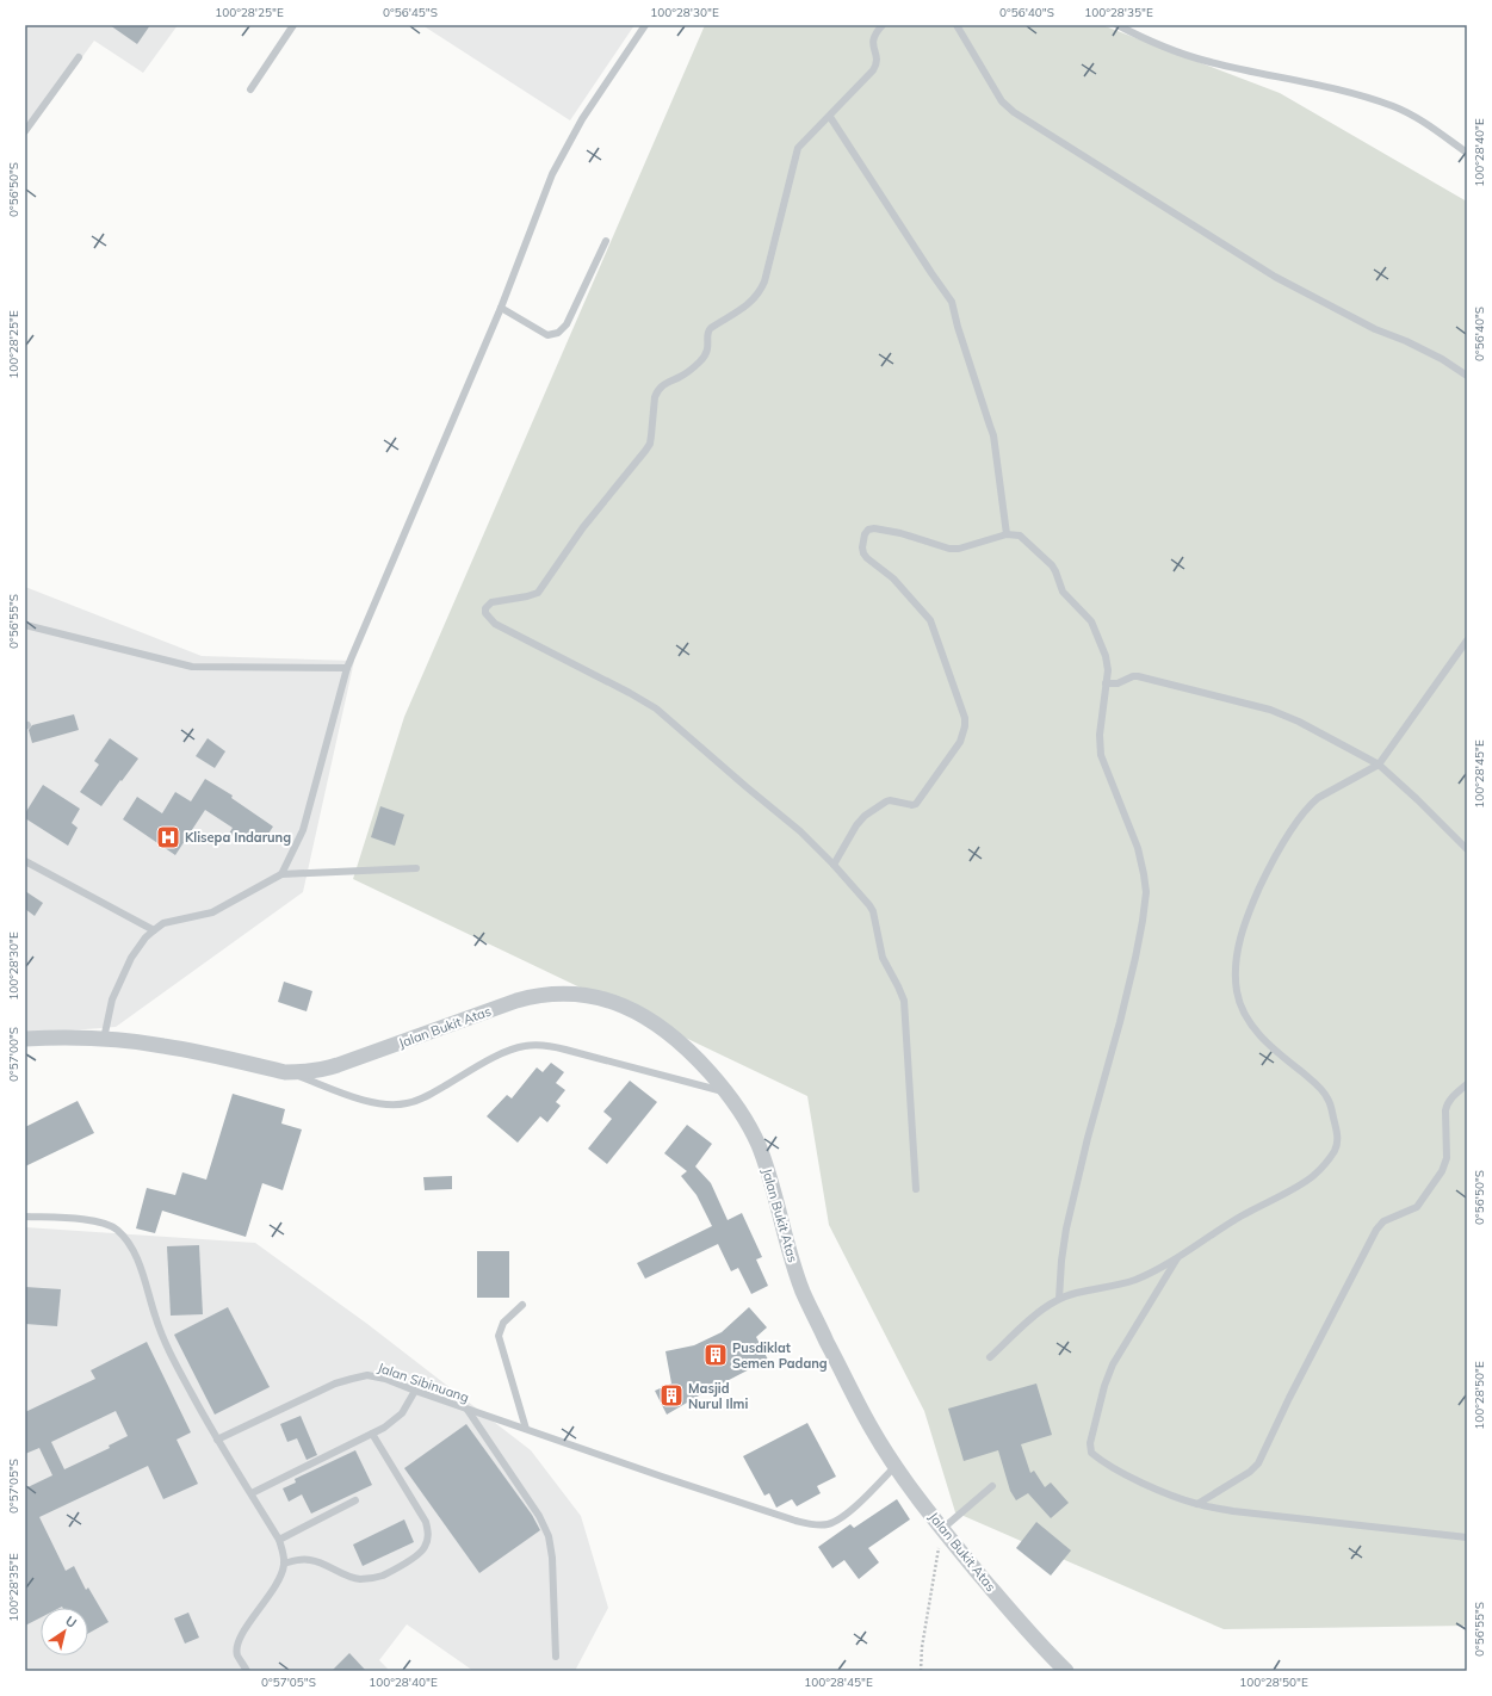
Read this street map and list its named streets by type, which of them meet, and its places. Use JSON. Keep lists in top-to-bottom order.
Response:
{
  "streets": {
    "street": ["Jalan Bukit Atas"],
    "lane": ["Jalan Sibinuang"]
  },
  "crossings": [
    ["Jalan Bukit Atas", "Jalan Sibinuang"]
  ],
  "places": {
    "hospital": ["Klisepa Indarung"],
    "building": ["Pusdiklat Semen Padang", "Masjid Nurul Ilmi"]
  },
  "north": "top right",
  "coordinates": [
    "100°28'25\"E",
    "0°56'45\"S",
    "100°28'30\"E",
    "0°56'40\"S",
    "100°28'35\"E",
    "100°28'40\"E",
    "0°56'50\"S",
    "0°56'55\"S",
    "100°28'45\"E",
    "0°57'00\"S",
    "100°28'50\"E",
    "0°57'05\"S"
  ]
}
